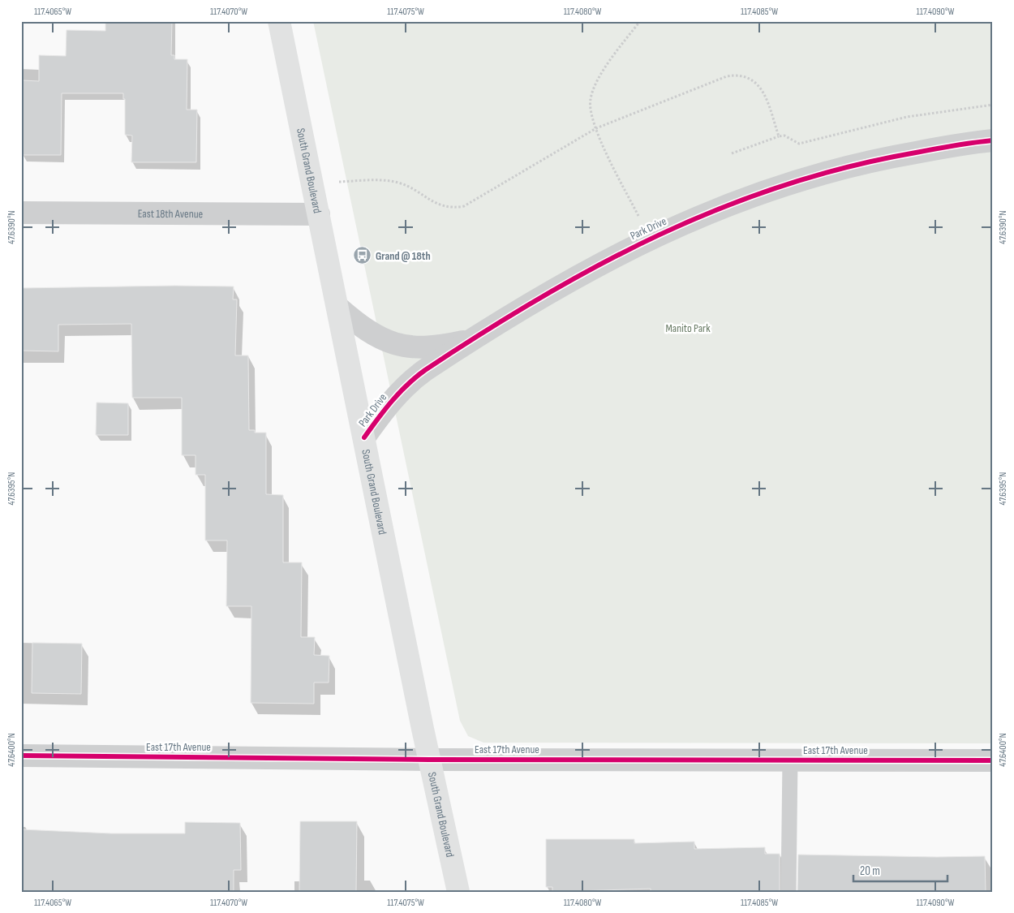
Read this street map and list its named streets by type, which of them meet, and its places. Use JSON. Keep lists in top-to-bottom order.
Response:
{
  "streets": {
    "main road": ["South Grand Boulevard"],
    "street": ["East 18th Avenue", "Park Drive", "East 17th Avenue"]
  },
  "crossings": [
    ["South Grand Boulevard", "East 18th Avenue"],
    ["South Grand Boulevard", "Park Drive"],
    ["South Grand Boulevard", "East 17th Avenue"]
  ],
  "parks": ["Manito Park"],
  "places": {
    "bus stop": ["Grand @ 18th"]
  },
  "scale_bar": "20 m",
  "coordinates": [
    "117.4065°W",
    "117.4070°W",
    "117.4075°W",
    "117.4080°W",
    "117.4085°W",
    "117.4090°W",
    "47.6390°N",
    "47.6395°N",
    "47.6400°N"
  ]
}
